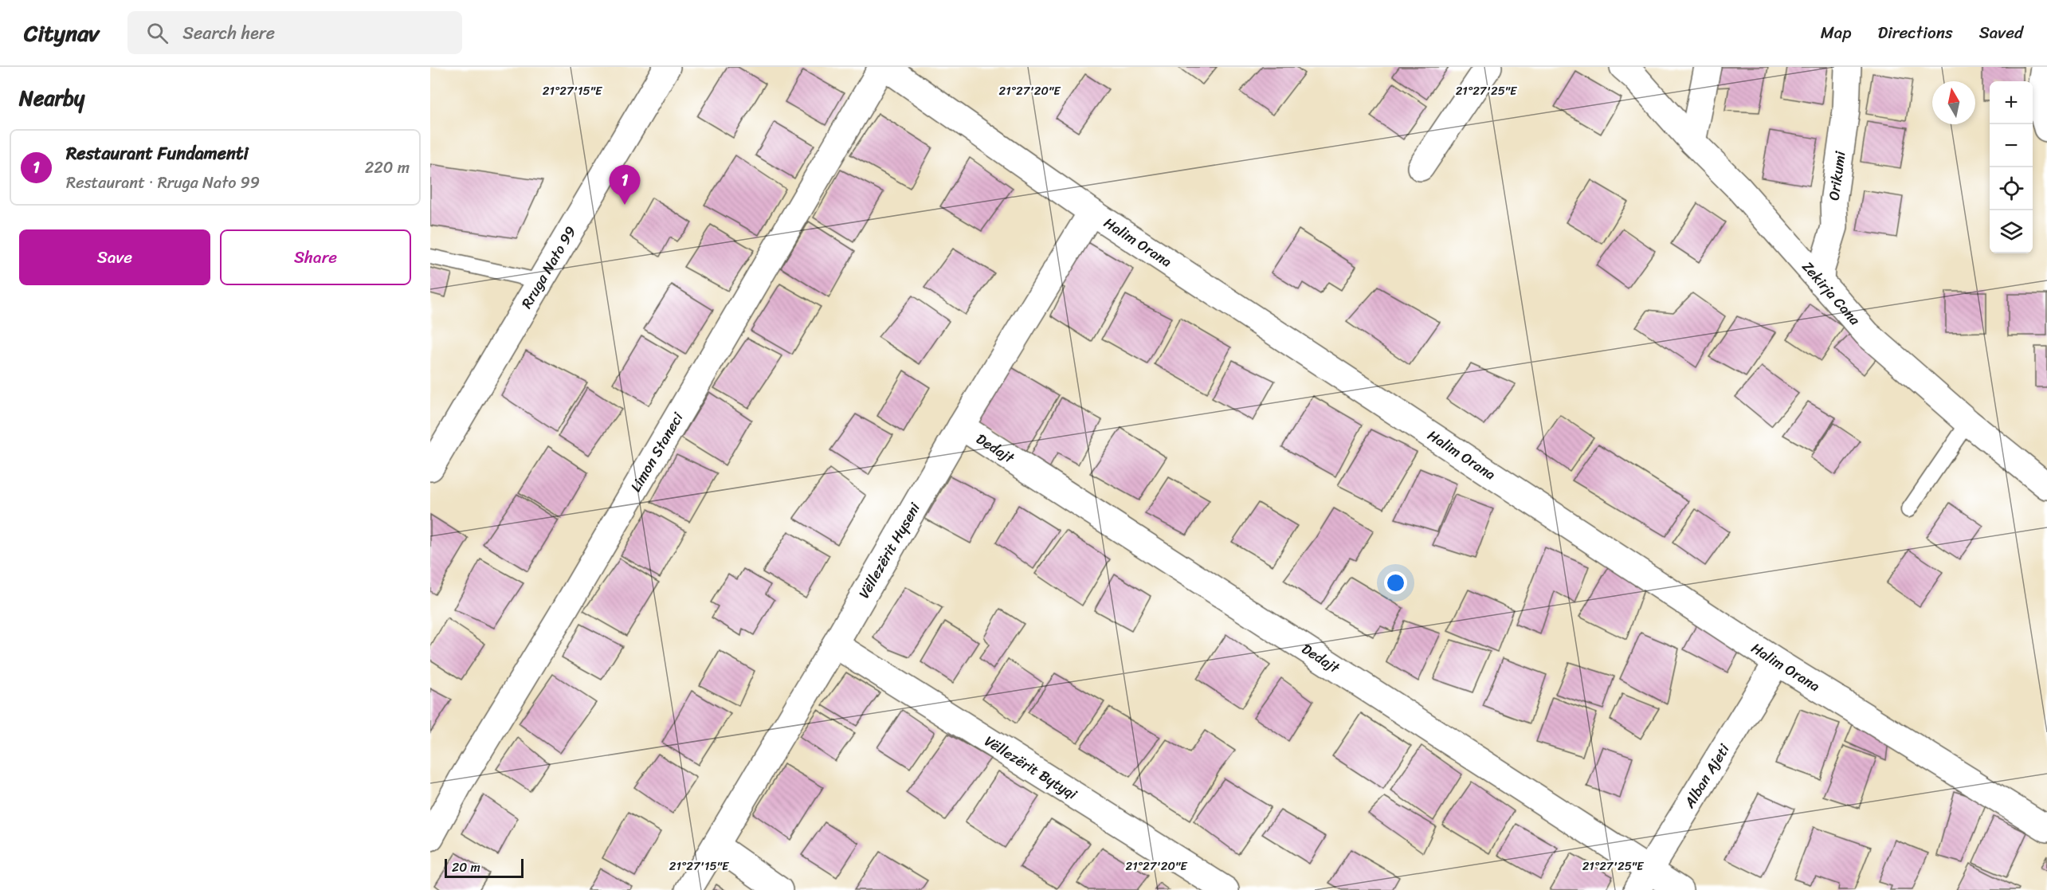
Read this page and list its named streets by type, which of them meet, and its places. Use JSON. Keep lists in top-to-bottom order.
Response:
{
  "streets": {
    "street": [
      "Orikumi",
      "Halim Orana",
      "Rruga Nato 99",
      "Zekirja Cana",
      "Dedajt",
      "Limon Staneci",
      "Vëllezërit Hyseni",
      "Vëllezërit Bytyqi",
      "Alban Ajeti"
    ]
  },
  "crossings": [
    ["Orikumi", "Zekirja Cana"],
    ["Halim Orana", "Limon Staneci"],
    ["Halim Orana", "Vëllezërit Hyseni"],
    ["Halim Orana", "Alban Ajeti"],
    ["Dedajt", "Vëllezërit Hyseni"],
    ["Dedajt", "Alban Ajeti"],
    ["Vëllezërit Hyseni", "Vëllezërit Bytyqi"]
  ],
  "scale_bar": "20 m",
  "north": "top",
  "page": {
    "header": "Citynav",
    "search": "Search here",
    "nav": ["Map", "Directions", "Saved"],
    "heading": "Nearby",
    "map_buttons": ["+", "−"],
    "list": [
      {
        "mark": "1",
        "name": "Restaurant Fundamenti",
        "note": "Restaurant · Rruga Nato 99",
        "value": "220 m"
      }
    ],
    "pins": "1",
    "buttons": ["Save", "Share"],
    "scale": "20 m"
  },
  "coordinates": ["21°27'25\"E", "21°27'15\"E", "21°27'20\"E"]
}
